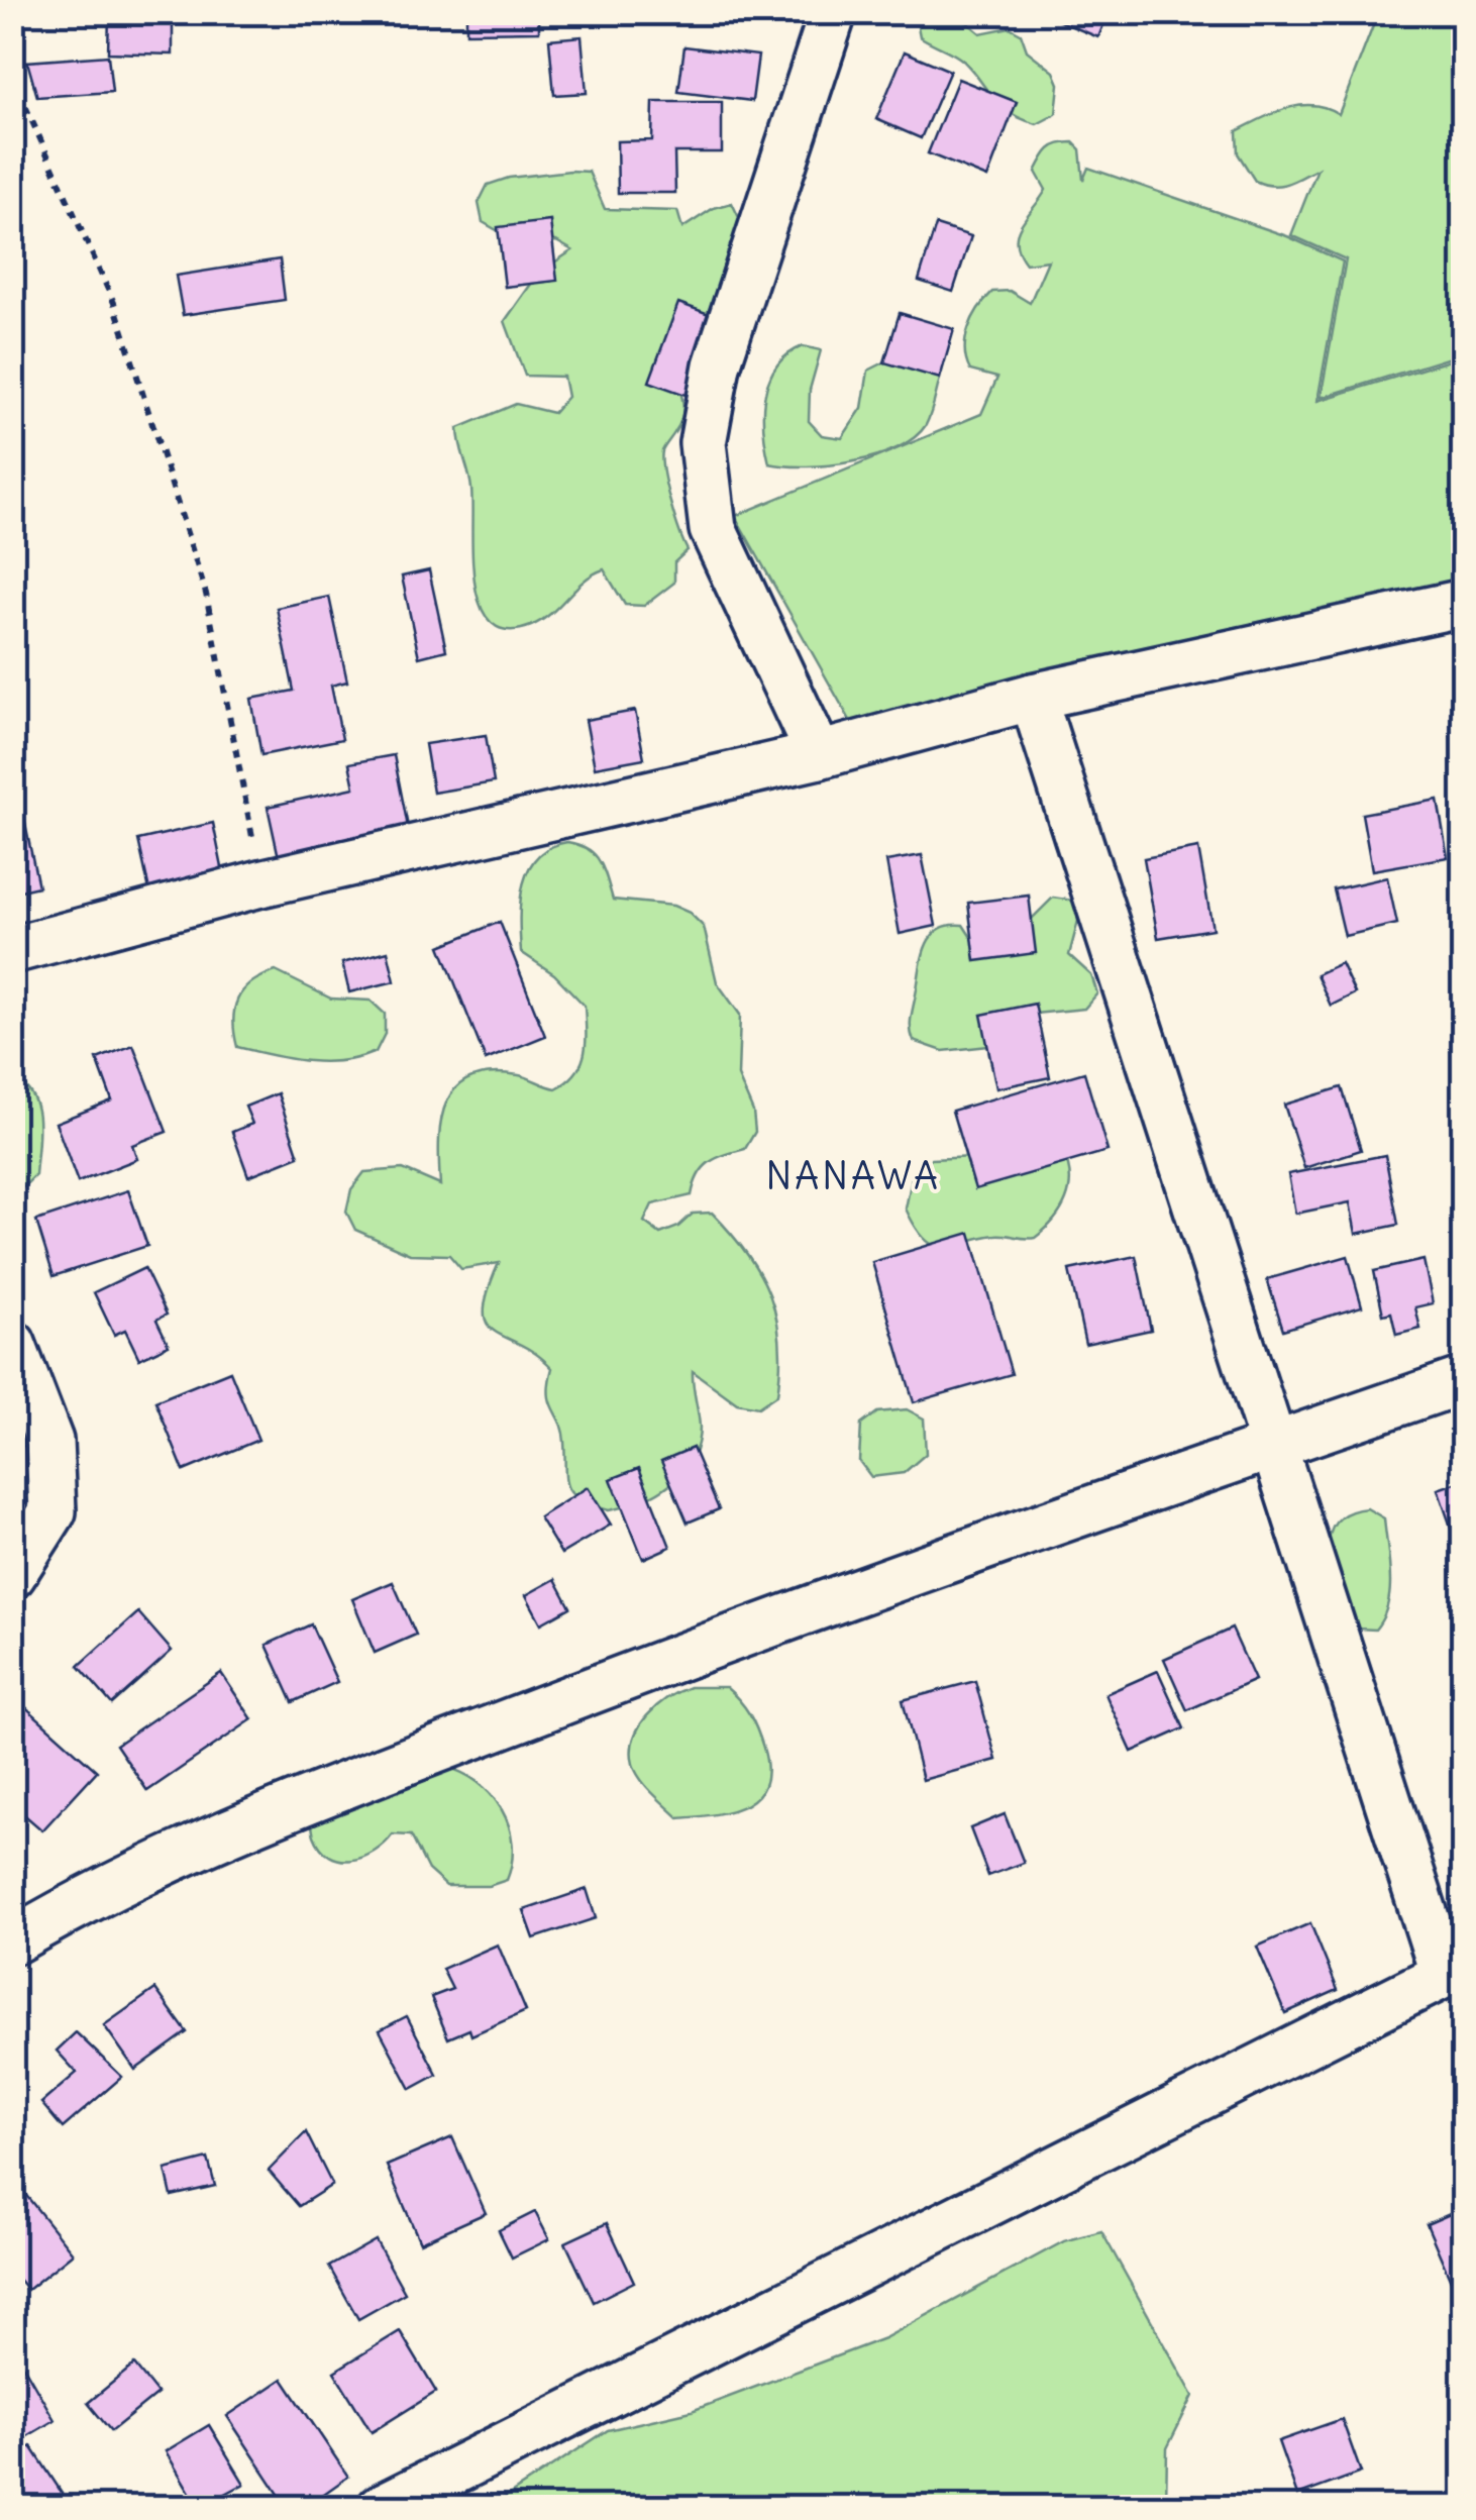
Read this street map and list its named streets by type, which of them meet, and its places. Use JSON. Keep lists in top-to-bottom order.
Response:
{
  "districts": ["NANAWA"]
}
